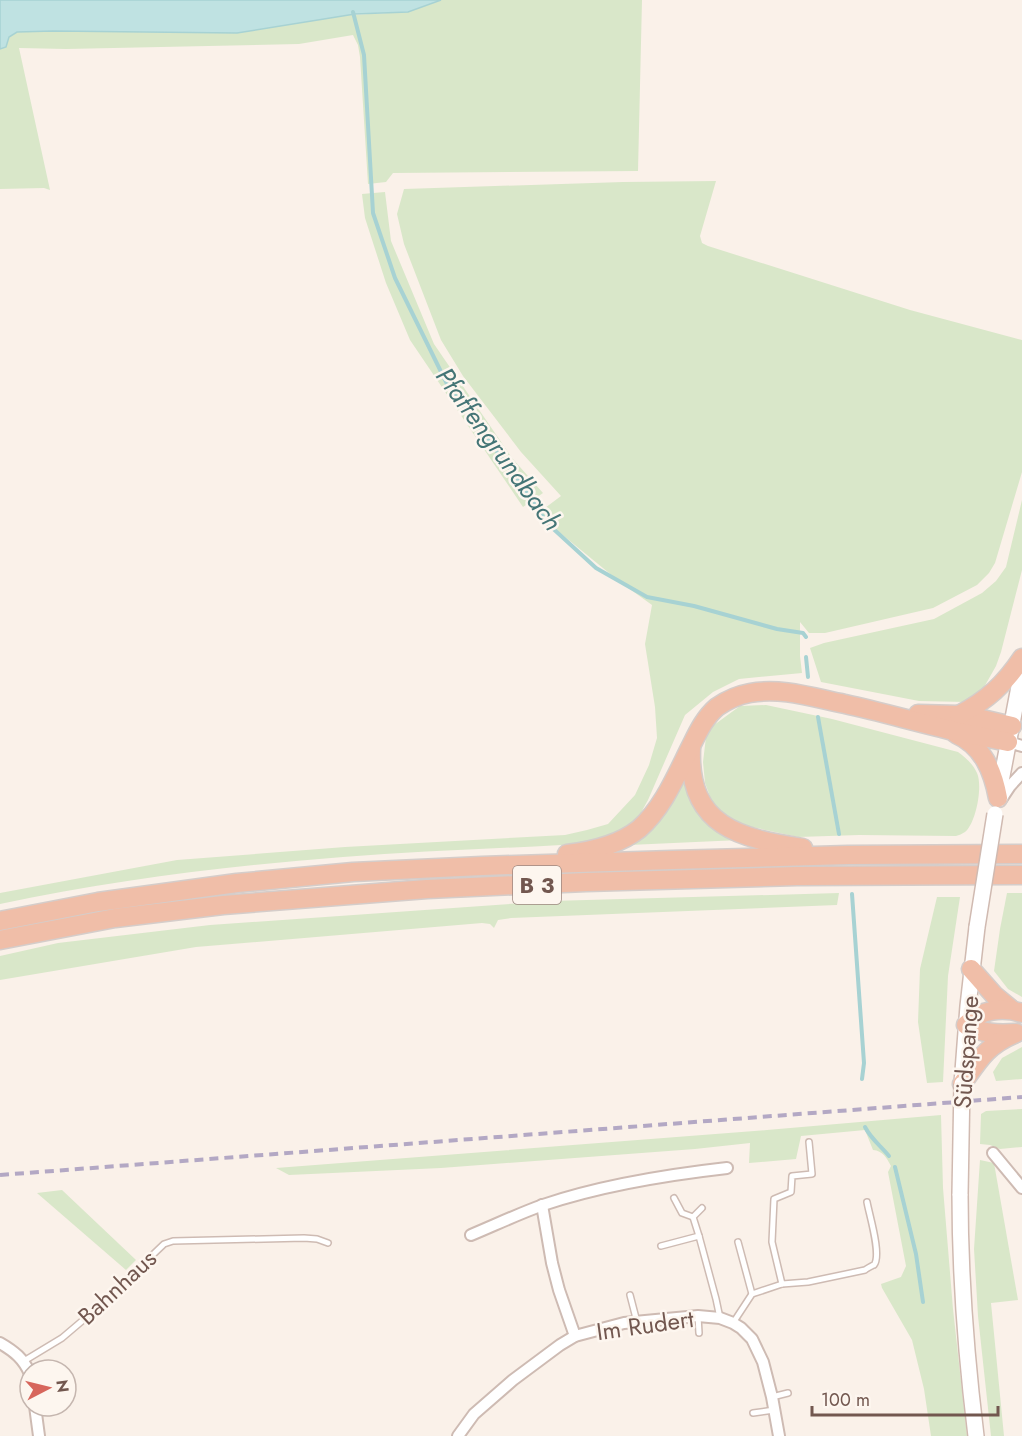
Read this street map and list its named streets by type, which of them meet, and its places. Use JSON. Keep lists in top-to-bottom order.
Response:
{
  "streets": {
    "highway": ["B 3"],
    "main road": ["Südspange"],
    "street": ["Im Rudert"],
    "lane": ["Bahnhaus"]
  },
  "crossings": [
    ["B 3", "Südspange"]
  ],
  "water": ["Pfaffengrundbach"],
  "scale_bar": "100 m",
  "north": "right"
}
